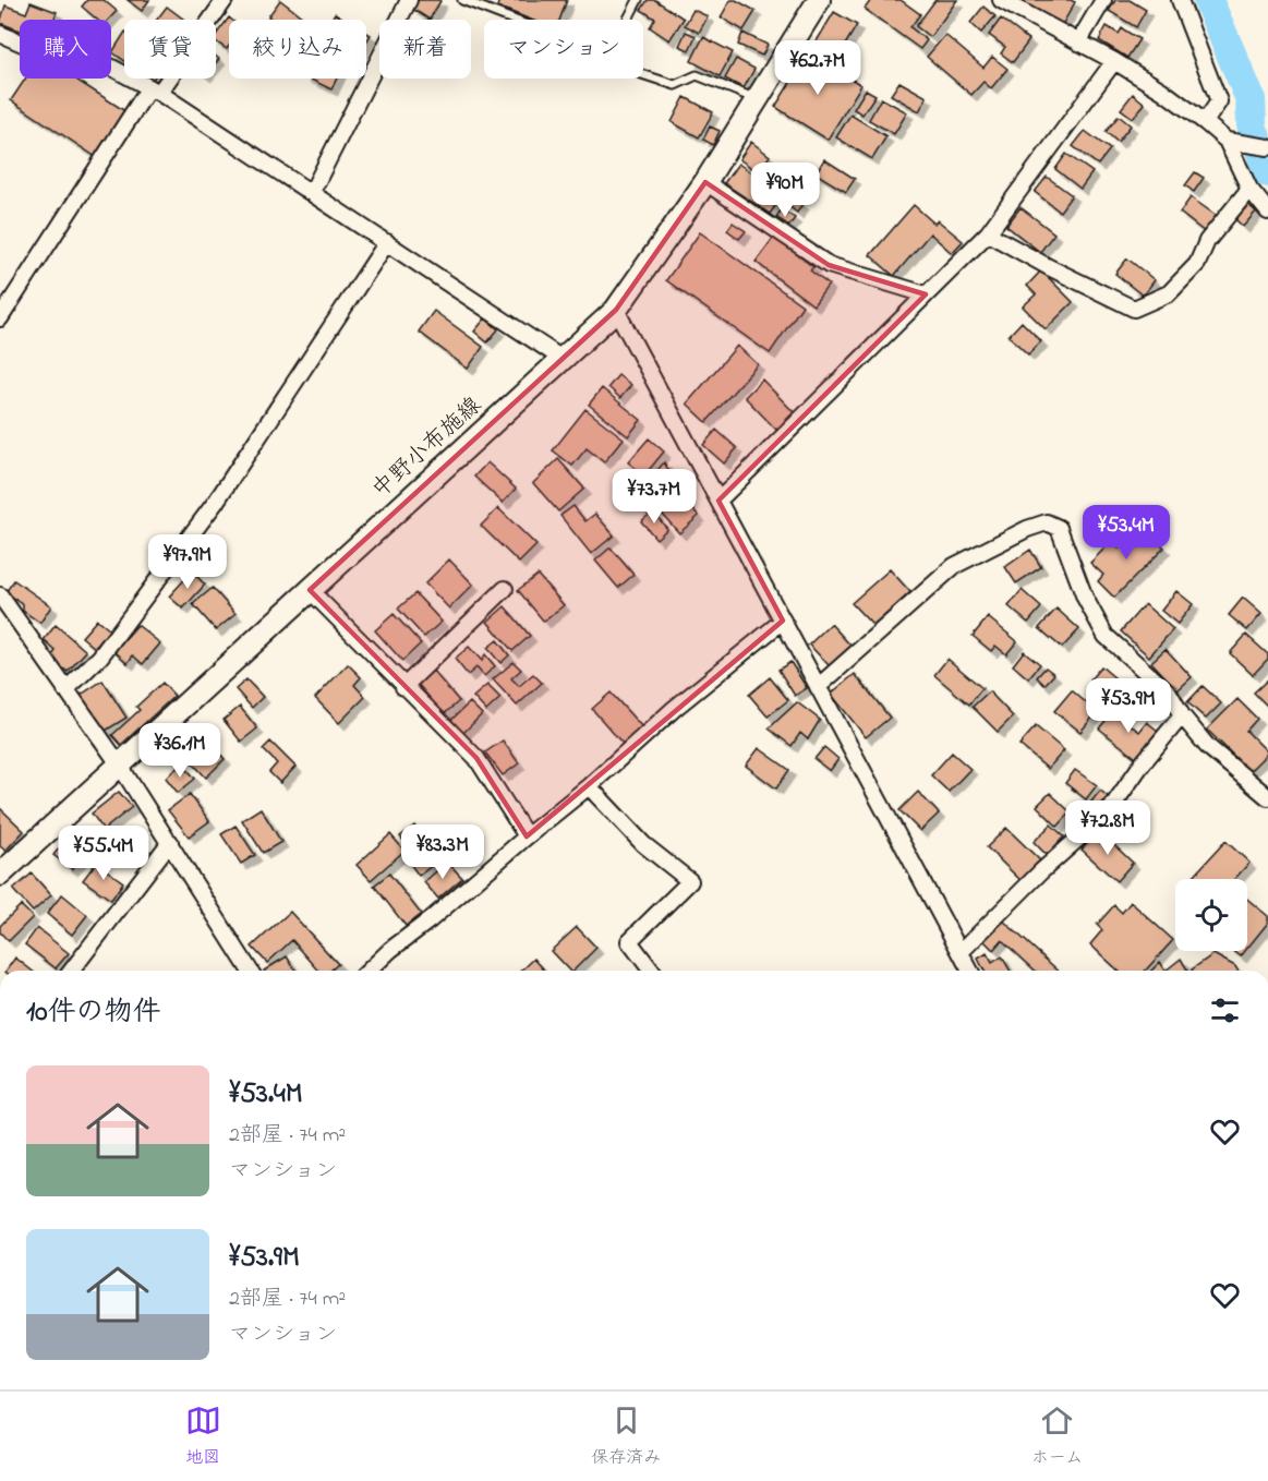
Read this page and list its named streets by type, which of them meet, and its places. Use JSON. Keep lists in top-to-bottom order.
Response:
{
  "streets": {
    "main road": ["中野小布施線"]
  },
  "page": {
    "chip": [
      "購入",
      "賃貸",
      "絞り込み",
      "新着",
      "マンション"
    ],
    "price": [
      "¥62.7M",
      "¥90M",
      "¥73.7M",
      "¥53.4M",
      "¥97.9M",
      "¥53.9M",
      "¥36.1M",
      "¥72.8M",
      "¥83.3M",
      "¥55.4M"
    ],
    "heading": "10件の物件",
    "list": [
      {
        "name": "¥53.4M",
        "note": "2部屋 · 74 m² · マンション"
      },
      {
        "name": "¥53.9M",
        "note": "2部屋 · 74 m² · マンション"
      }
    ],
    "tabs": ["地図", "保存済み", "ホーム"]
  }
}
